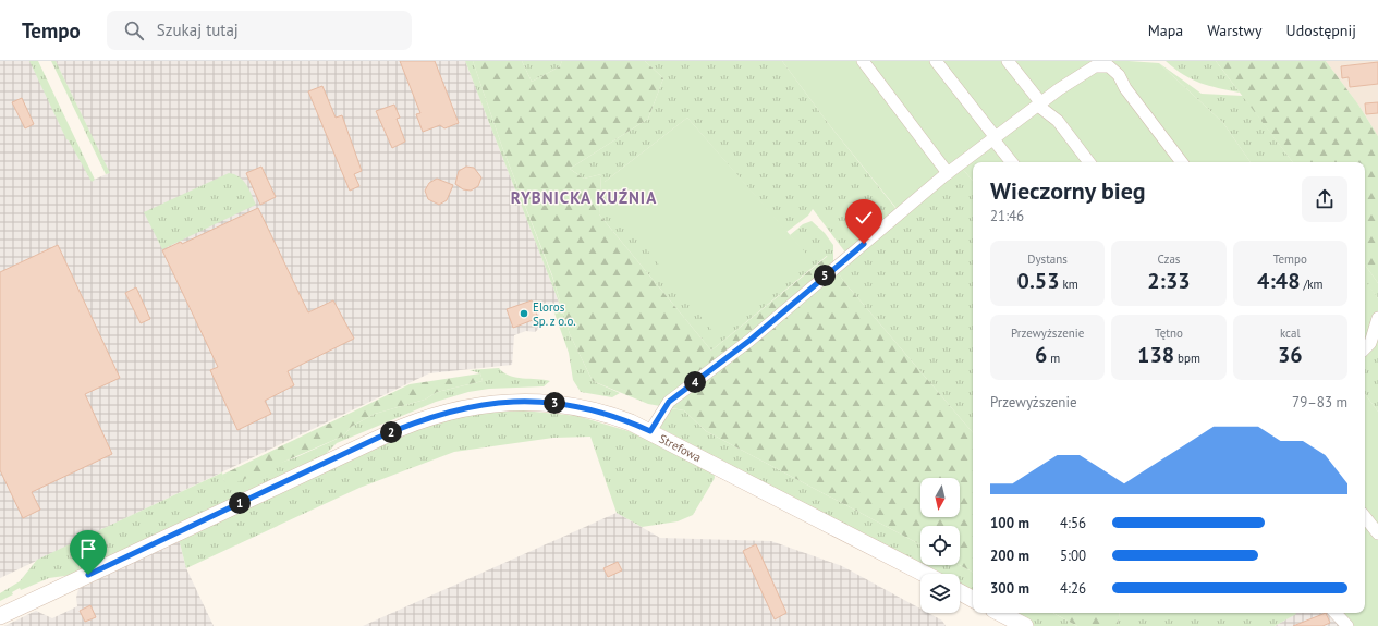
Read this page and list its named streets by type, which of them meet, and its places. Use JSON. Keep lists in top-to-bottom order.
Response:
{
  "streets": {
    "street": ["Strefowa"]
  },
  "districts": ["RYBNICKA KUŹNIA"],
  "places": ["Eloros Sp. z o.o."],
  "north": "bottom",
  "page": {
    "header": "Tempo",
    "search": "Szukaj tutaj",
    "nav": ["Mapa", "Warstwy", "Udostępnij"],
    "heading": ["Wieczorny bieg", "21:46"],
    "stats": [
      ["Dystans", "0.53 km"],
      ["Czas", "2:33"],
      ["Tempo", "4:48 /km"],
      ["Przewyższenie", "6 m"],
      ["Tętno", "138 bpm"],
      ["kcal", "36"]
    ],
    "pins": [
      "5",
      "4",
      "3",
      "2",
      "1"
    ],
    "chart": ["Przewyższenie", "79–83 m"],
    "list": [
      {
        "name": "100 m",
        "note": "4:56"
      },
      {
        "name": "200 m",
        "note": "5:00"
      },
      {
        "name": "300 m",
        "note": "4:26"
      }
    ]
  }
}
